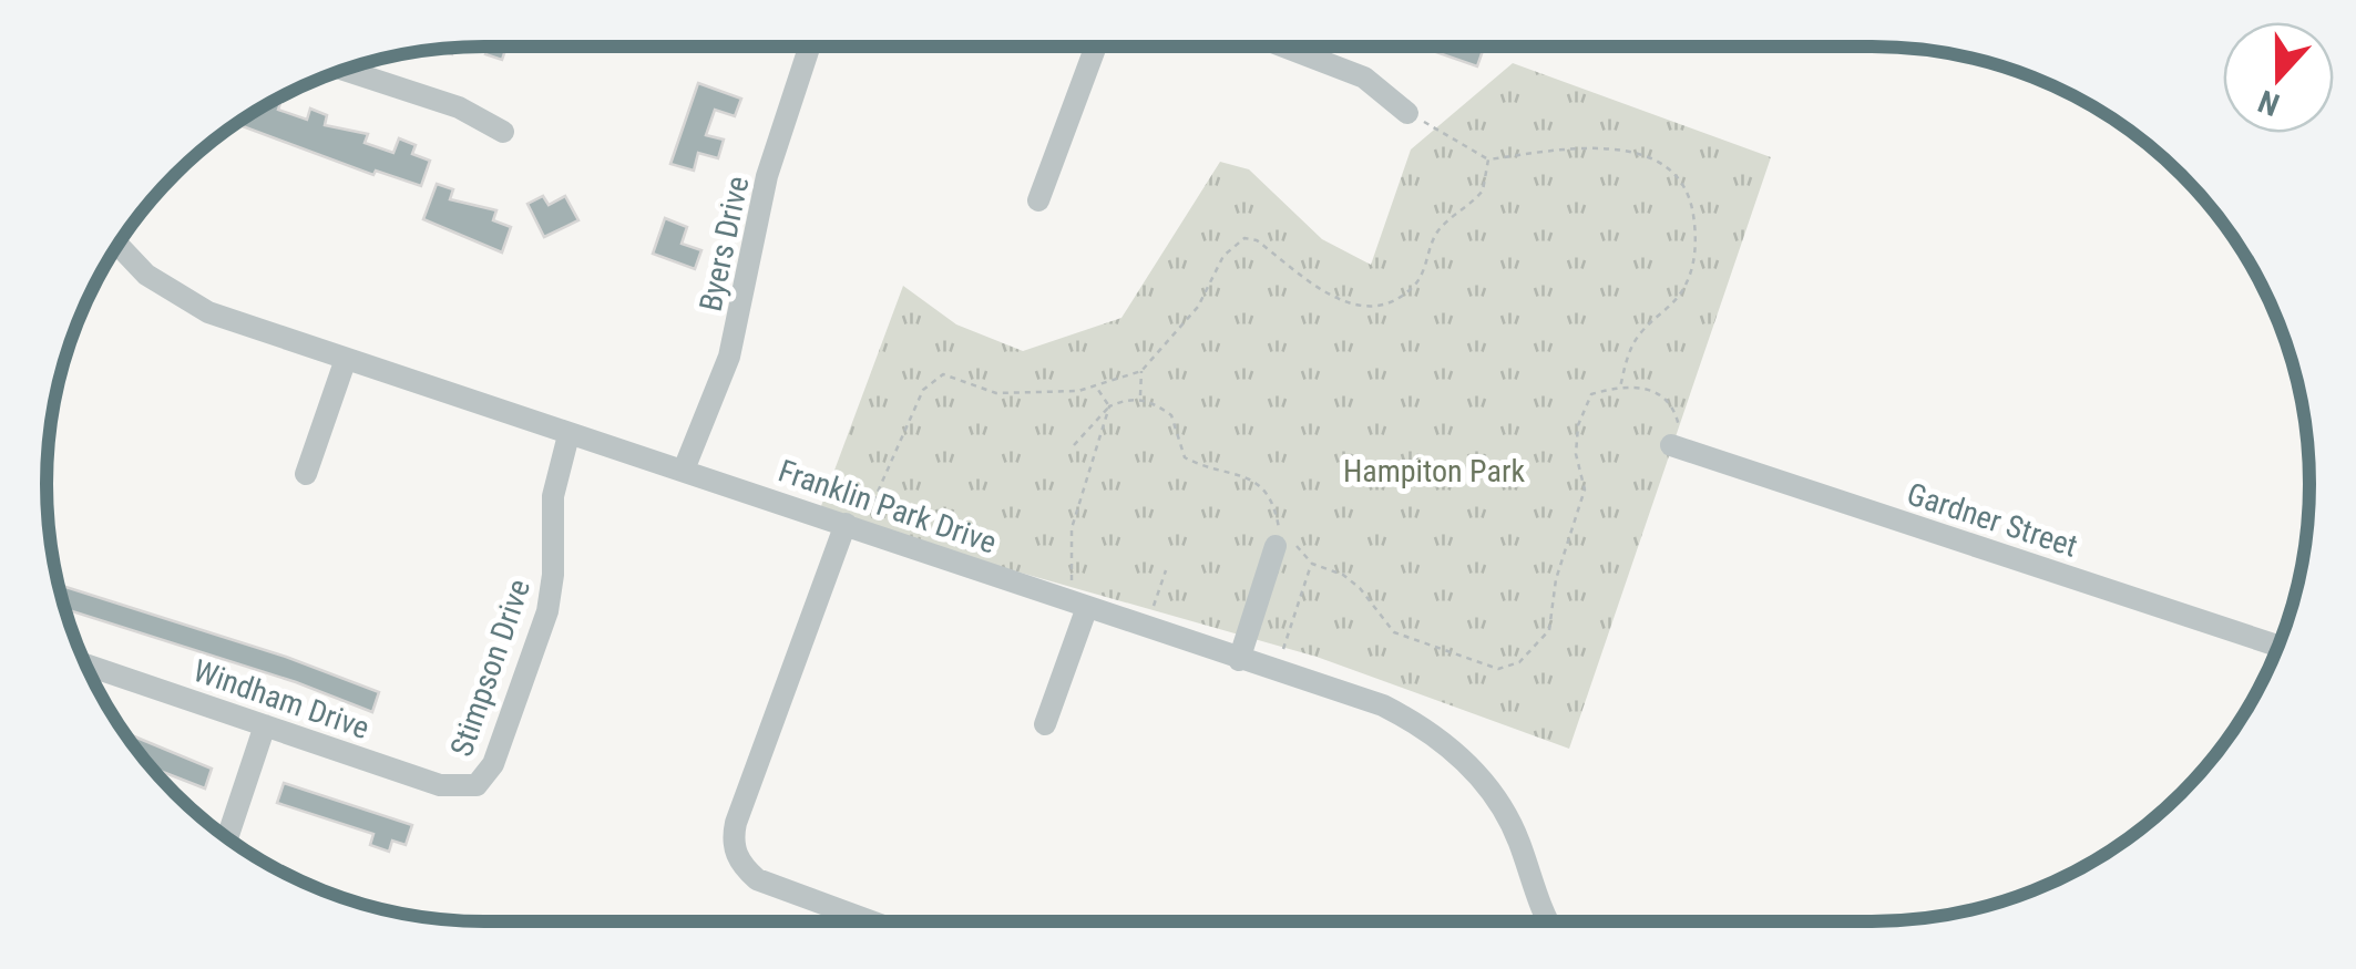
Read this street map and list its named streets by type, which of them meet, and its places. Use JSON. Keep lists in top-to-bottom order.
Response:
{
  "streets": {
    "street": [
      "Byers Drive",
      "Franklin Park Drive",
      "Gardner Street",
      "Stimpson Drive",
      "Windham Drive"
    ]
  },
  "crossings": [
    ["Byers Drive", "Franklin Park Drive"],
    ["Franklin Park Drive", "Stimpson Drive"],
    ["Stimpson Drive", "Windham Drive"]
  ],
  "parks": ["Hampiton Park"],
  "north": "bottom"
}
